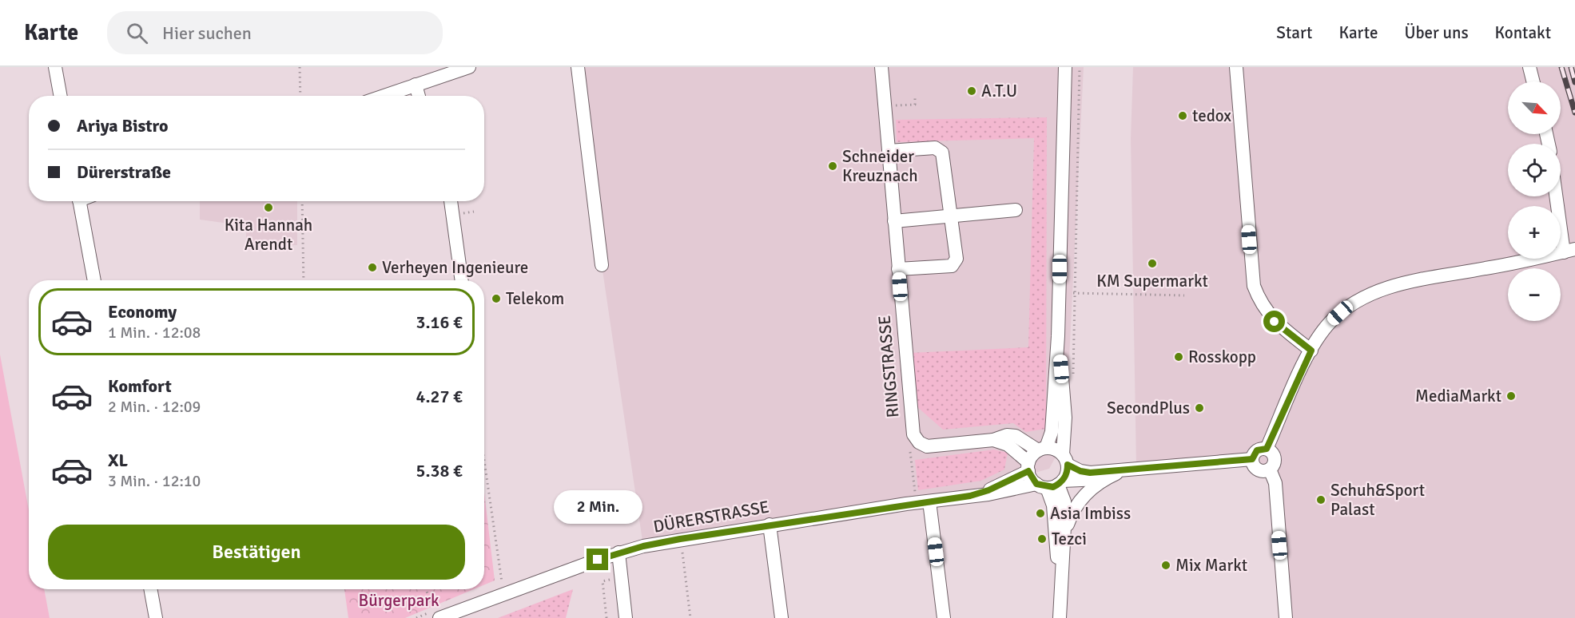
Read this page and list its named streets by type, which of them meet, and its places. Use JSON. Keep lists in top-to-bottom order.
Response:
{
  "streets": {
    "street": ["RINGSTRASSE", "DÜRERSTRASSE"]
  },
  "crossings": [
    ["RINGSTRASSE", "DÜRERSTRASSE"]
  ],
  "parks": ["Bürgerpark"],
  "places": [
    "A.T.U",
    "tedox",
    "Schneider Kreuznach",
    "Kita Hannah Arendt",
    "KM Supermarkt",
    "Verheyen Ingenieure",
    "Telekom",
    "Rosskopp",
    "MediaMarkt",
    "SecondPlus",
    "Schuh&Sport Palast",
    "Asia Imbiss",
    "Tezci",
    "Mix Markt"
  ],
  "north": "bottom right",
  "page": {
    "header": "Karte",
    "search": "Hier suchen",
    "nav": [
      "Start",
      "Karte",
      "Über uns",
      "Kontakt"
    ],
    "map_buttons": ["+", "−"],
    "banner": ["Ariya Bistro", "Dürerstraße"],
    "list": [
      {
        "name": "Economy",
        "note": "1 Min. · 12:08",
        "value": "3.16 €"
      },
      {
        "name": "Komfort",
        "note": "2 Min. · 12:09",
        "value": "4.27 €"
      },
      {
        "name": "XL",
        "note": "3 Min. · 12:10",
        "value": "5.38 €"
      }
    ],
    "bubble": "2 Min.",
    "buttons": "Bestätigen"
  }
}
